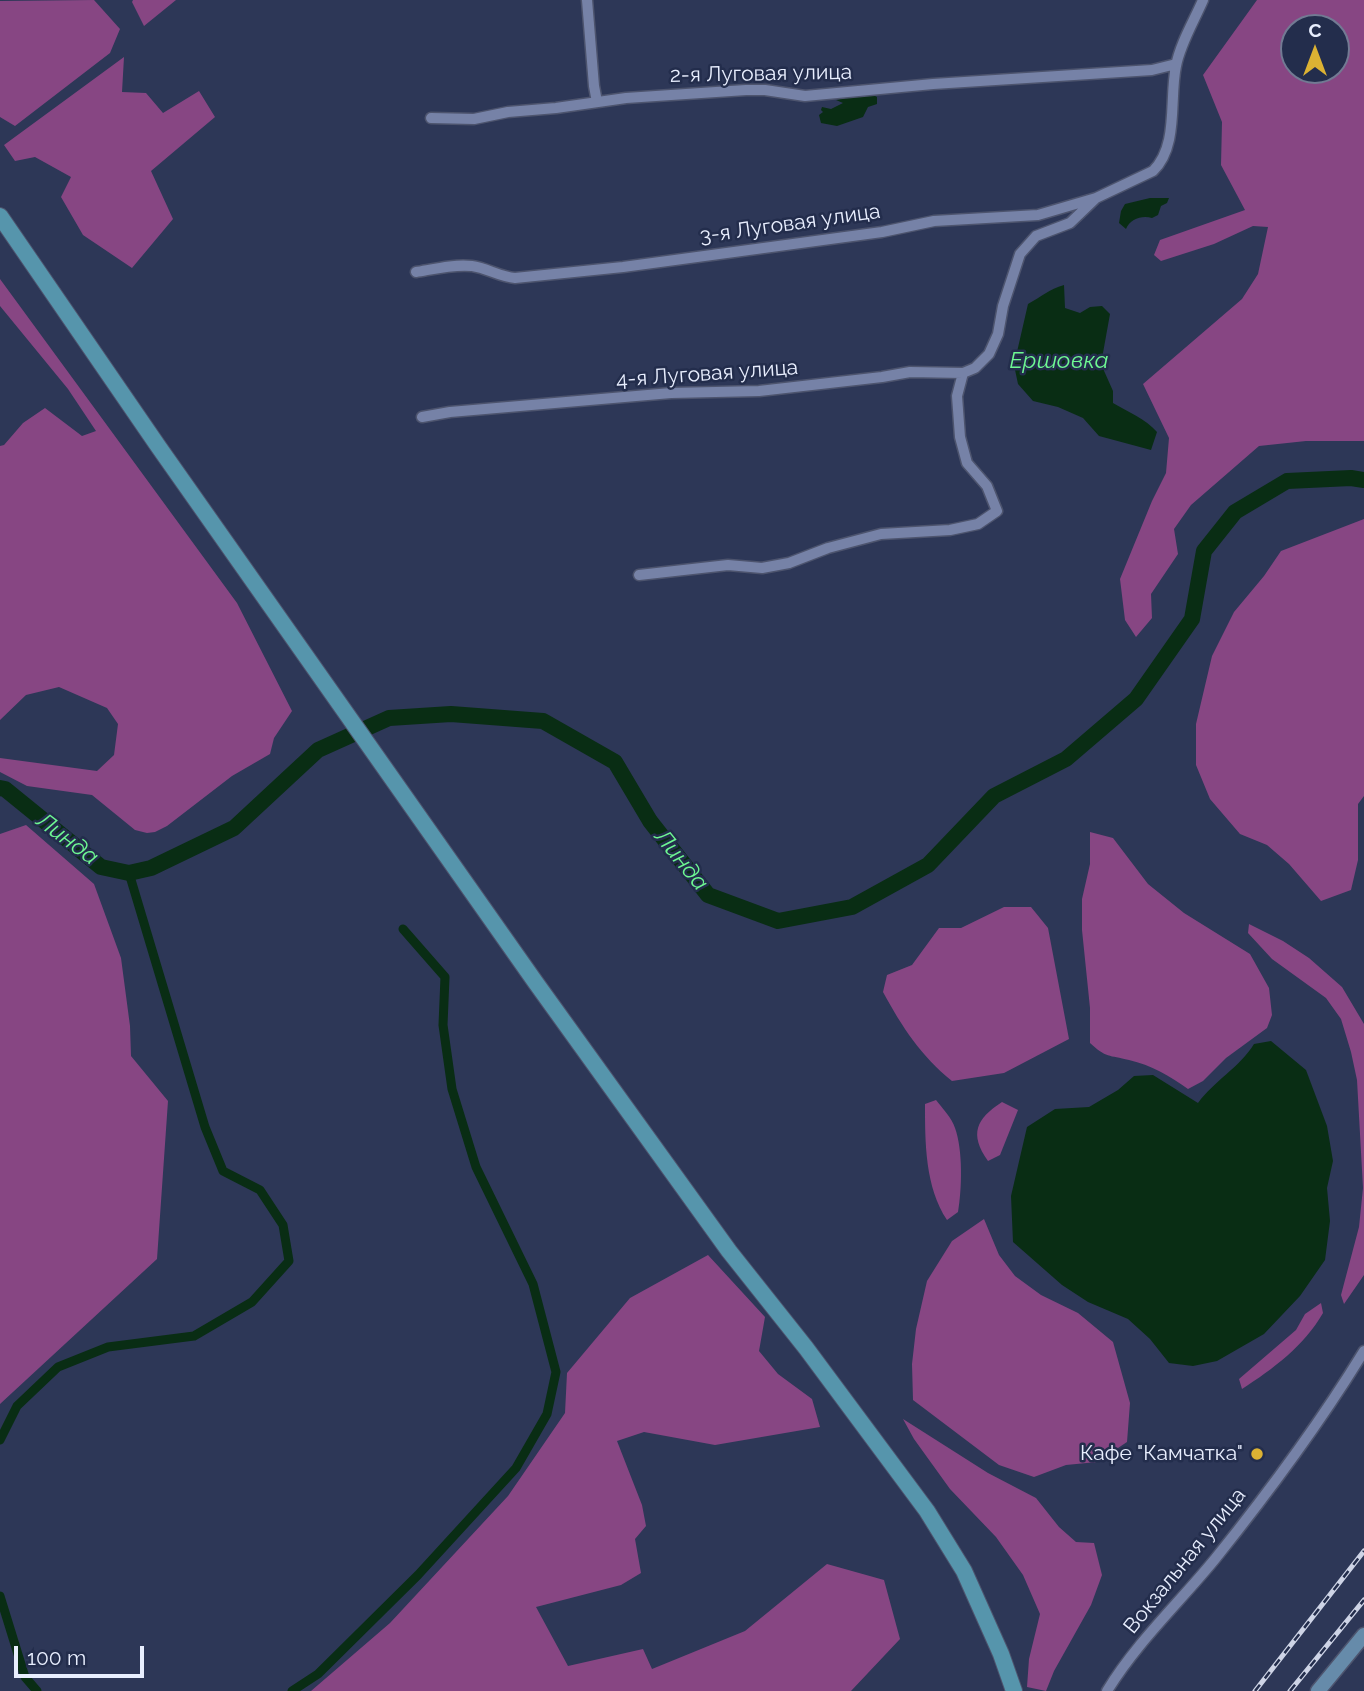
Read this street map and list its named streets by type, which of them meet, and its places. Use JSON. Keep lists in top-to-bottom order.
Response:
{
  "streets": {
    "street": [
      "2-я Луговая улица",
      "3-я Луговая улица",
      "4-я Луговая улица",
      "Вокзальная улица"
    ]
  },
  "crossings": [
    ["2-я Луговая улица", "3-я Луговая улица"]
  ],
  "water": ["Ершовка", "Линда"],
  "places": ["Кафе \"Камчатка\""],
  "scale_bar": "100 m",
  "north": "top"
}
